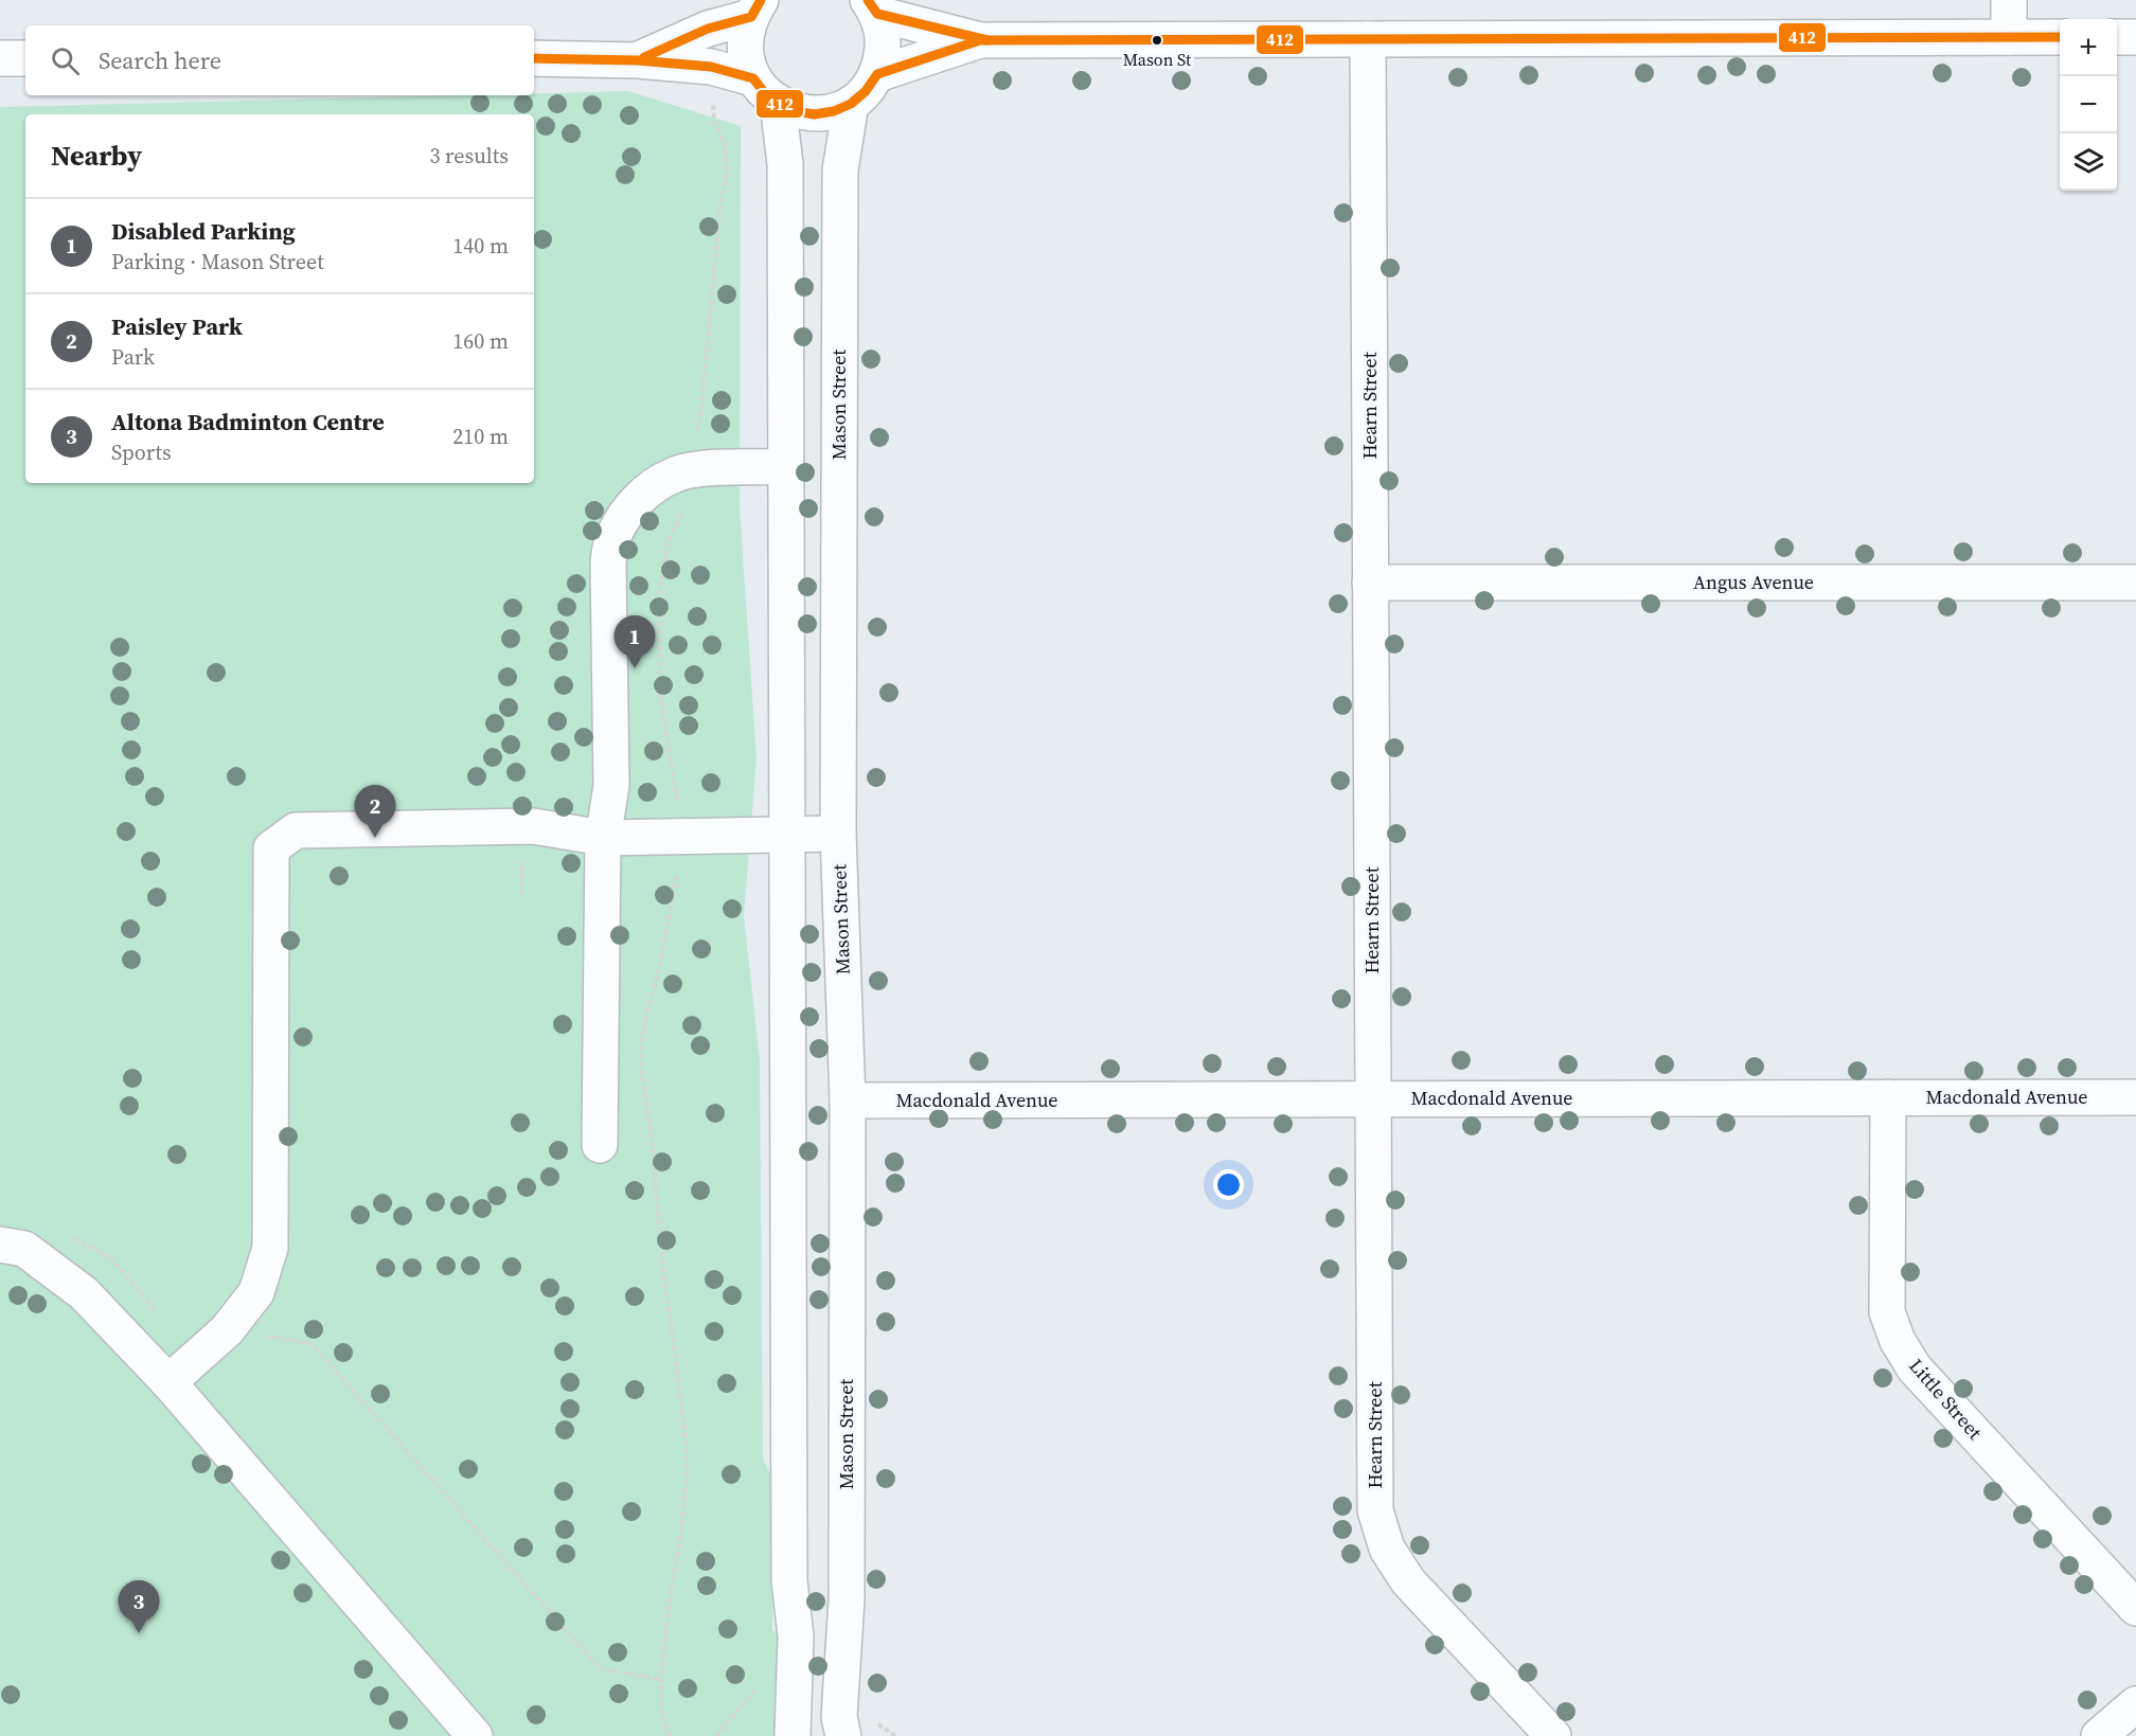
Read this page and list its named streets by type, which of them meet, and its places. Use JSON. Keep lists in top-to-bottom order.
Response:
{
  "streets": {
    "street": [
      "Mason Street",
      "Hearn Street",
      "Angus Avenue",
      "Macdonald Avenue",
      "Little Street"
    ]
  },
  "crossings": [
    ["Mason Street", "Macdonald Avenue"],
    ["Hearn Street", "Angus Avenue"],
    ["Hearn Street", "Macdonald Avenue"],
    ["Macdonald Avenue", "Little Street"]
  ],
  "places": ["Mason St"],
  "lines": ["transit line 412"],
  "page": {
    "map_buttons": ["+", "−"],
    "search": "Search here",
    "heading": ["Nearby", "3 results"],
    "list": [
      {
        "mark": "1",
        "name": "Disabled Parking",
        "note": "Parking · Mason Street",
        "value": "140 m"
      },
      {
        "mark": "2",
        "name": "Paisley Park",
        "note": "Park",
        "value": "160 m"
      },
      {
        "mark": "3",
        "name": "Altona Badminton Centre",
        "note": "Sports",
        "value": "210 m"
      }
    ],
    "pins": ["1", "2", "3"]
  }
}
